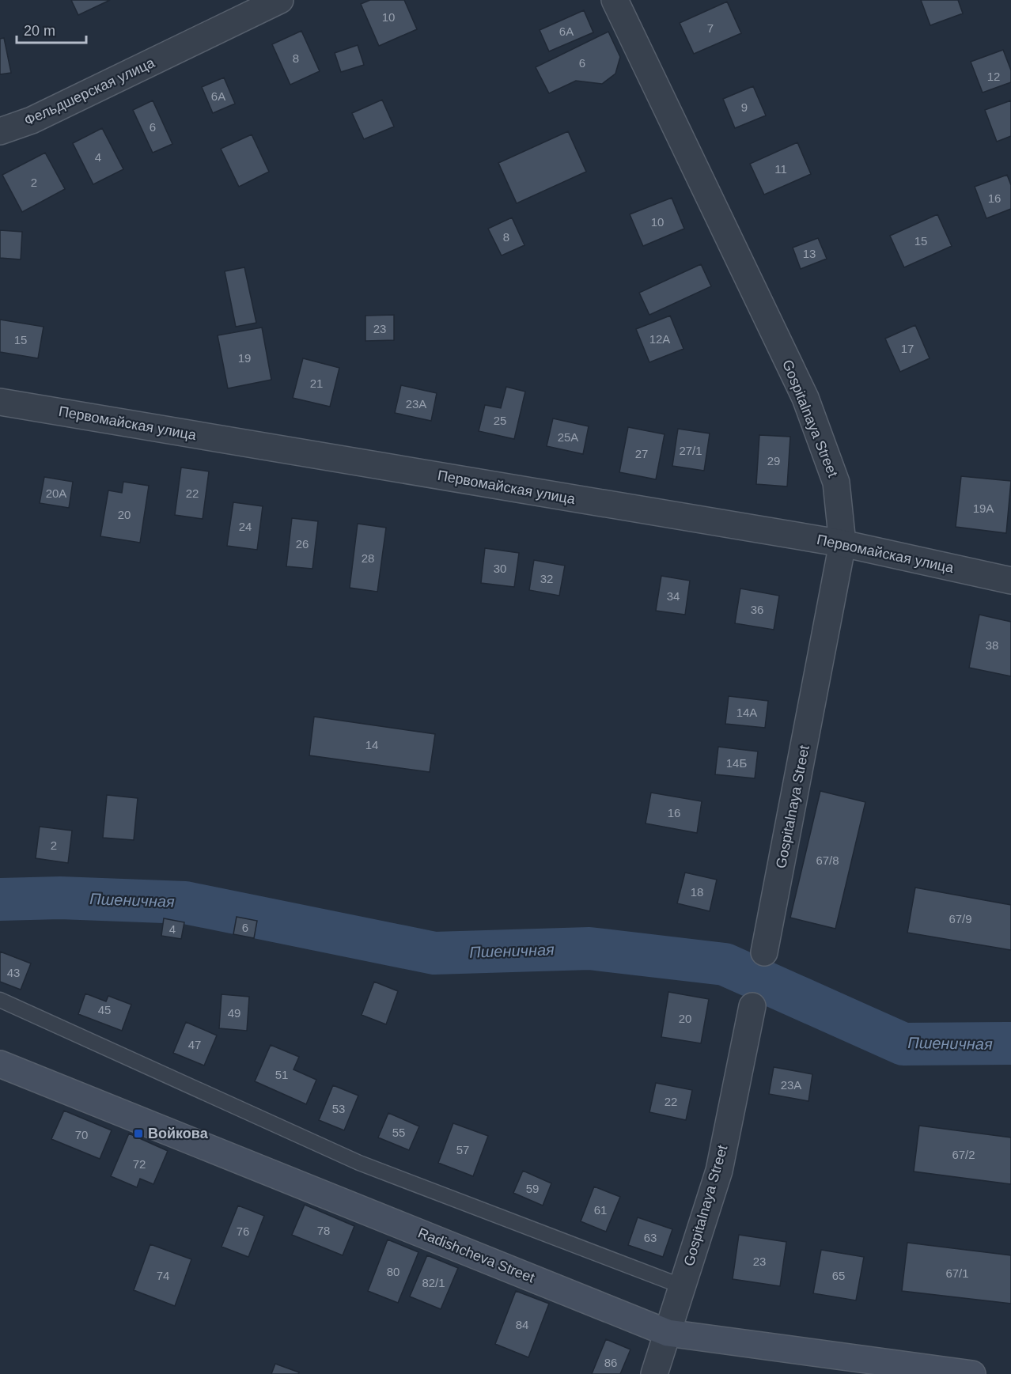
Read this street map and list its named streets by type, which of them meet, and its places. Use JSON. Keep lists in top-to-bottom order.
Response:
{
  "streets": {
    "main road": ["Radishcheva Street"],
    "street": ["Фельдшерская улица", "Gospitalnaya Street", "Первомайская улица"]
  },
  "crossings": [
    ["Gospitalnaya Street", "Первомайская улица"],
    ["Gospitalnaya Street", "Radishcheva Street"]
  ],
  "water": ["Пшеничная"],
  "places": {
    "transit": ["Войкова"]
  },
  "house_numbers": [
    "10",
    "7",
    "6А",
    "8",
    "6",
    "12",
    "6А",
    "9",
    "6",
    "4",
    "11",
    "2",
    "16",
    "10",
    "8",
    "15",
    "13",
    "23",
    "12А",
    "15",
    "17",
    "19",
    "21",
    "23А",
    "25",
    "25А",
    "27/1",
    "27",
    "29",
    "20А",
    "22",
    "19А",
    "20",
    "24",
    "26",
    "28",
    "30",
    "32",
    "34",
    "36",
    "38",
    "14А",
    "14",
    "14Б",
    "16",
    "2",
    "67/8",
    "18",
    "67/9",
    "6",
    "4",
    "43",
    "45",
    "49",
    "20",
    "47",
    "51",
    "23А",
    "22",
    "53",
    "55",
    "70",
    "57",
    "67/2",
    "72",
    "59",
    "61",
    "78",
    "76",
    "63",
    "23",
    "80",
    "67/1",
    "74",
    "65",
    "82/1",
    "84",
    "86"
  ],
  "scale_bar": "20 m"
}
